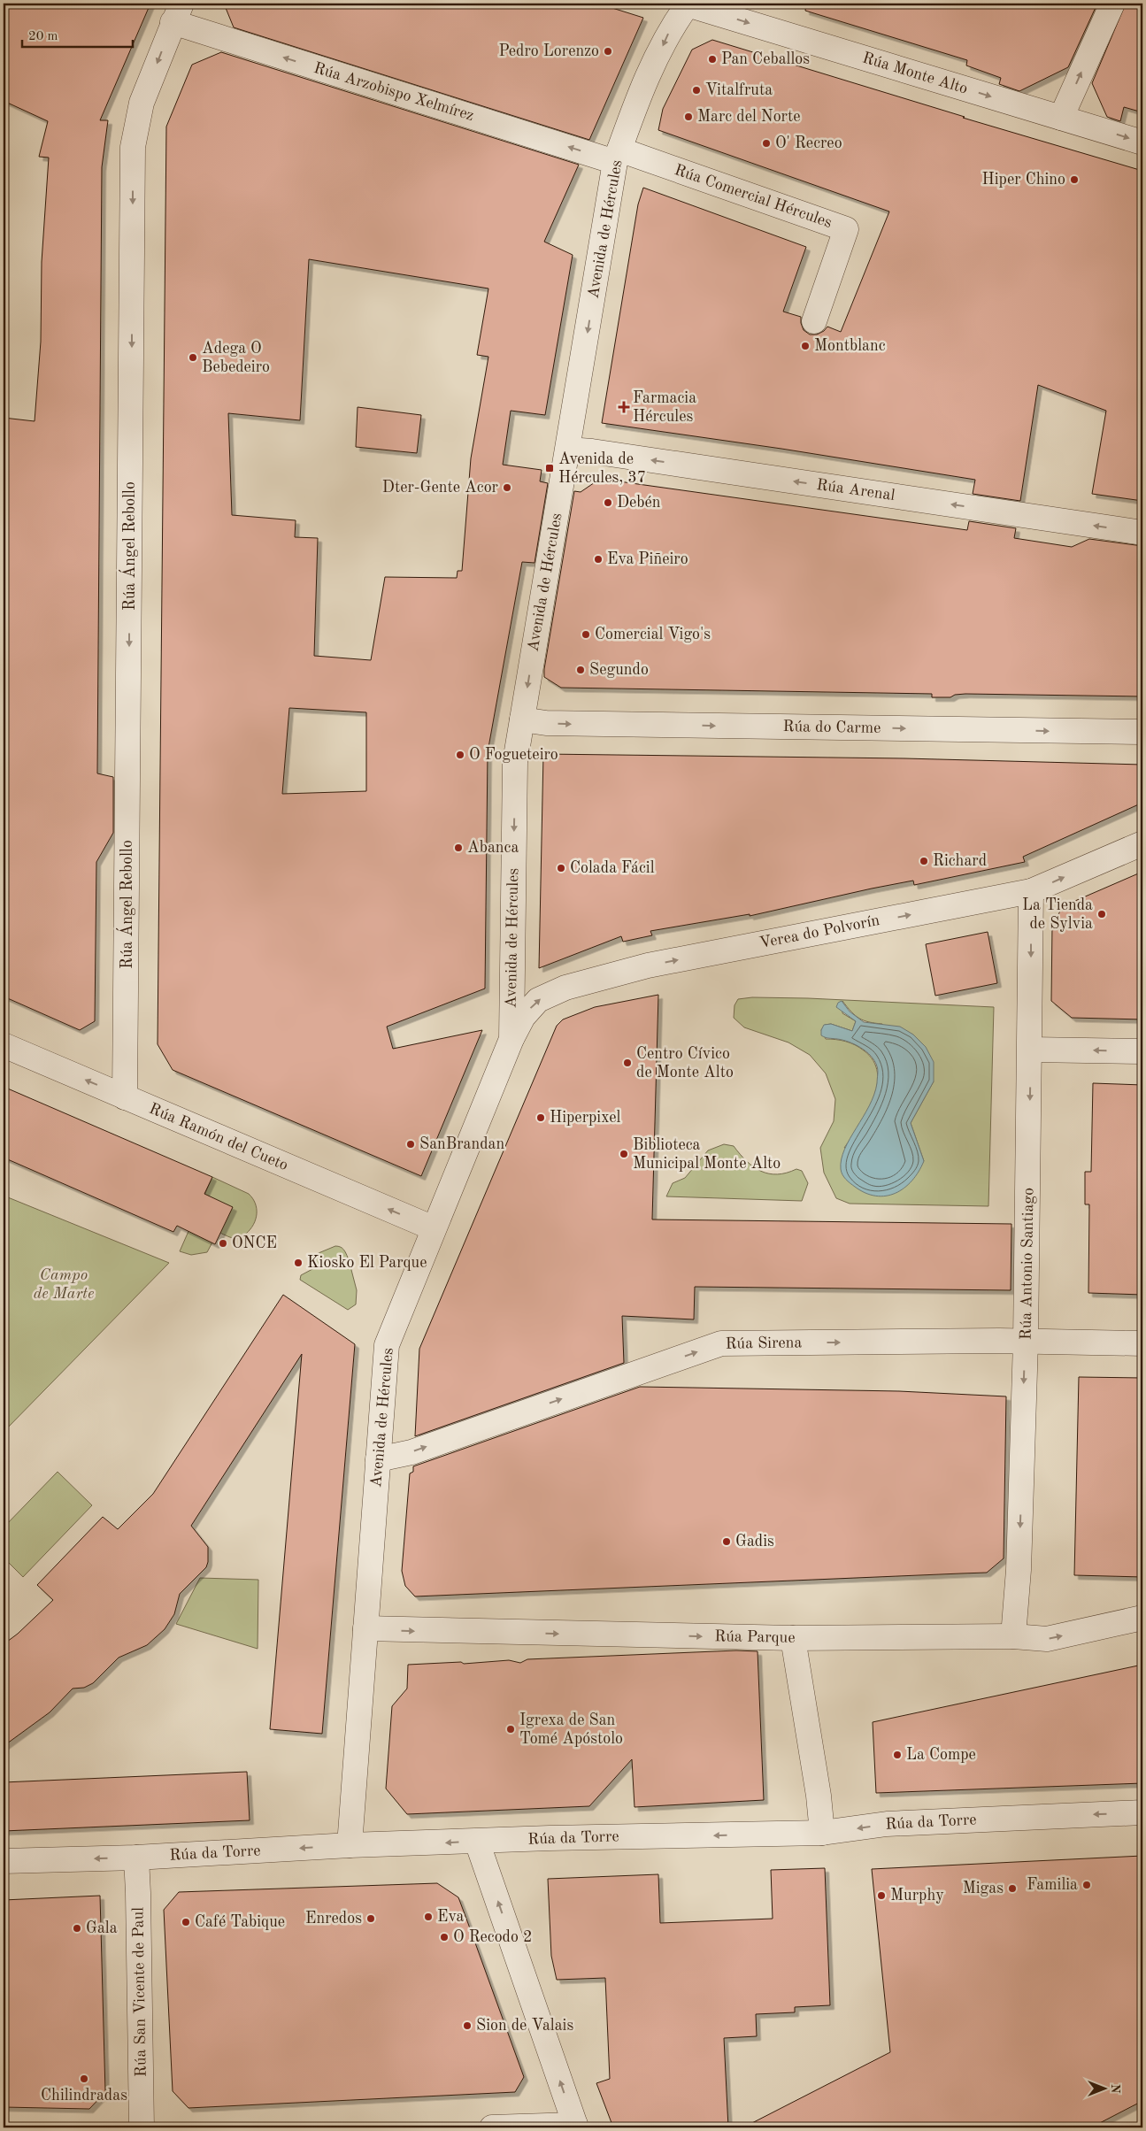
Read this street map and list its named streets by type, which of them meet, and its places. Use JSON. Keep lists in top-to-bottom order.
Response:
{
  "streets": {
    "street": [
      "Rúa Monte Alto",
      "Rúa Arzobispo Xelmírez",
      "Rúa Comercial Hércules",
      "Avenida de Hércules",
      "Rúa Arenal",
      "Rúa Ángel Rebollo",
      "Rúa do Carme",
      "Verea do Polvorín",
      "Rúa Ramón del Cueto",
      "Rúa Antonio Santiago",
      "Rúa Sirena",
      "Rúa Parque",
      "Rúa da Torre",
      "Rúa San Vicente de Paul"
    ]
  },
  "crossings": [
    ["Rúa Monte Alto", "Avenida de Hércules"],
    ["Rúa Arzobispo Xelmírez", "Rúa Comercial Hércules"],
    ["Rúa Arzobispo Xelmírez", "Avenida de Hércules"],
    ["Rúa Arzobispo Xelmírez", "Rúa Ángel Rebollo"],
    ["Rúa Comercial Hércules", "Avenida de Hércules"],
    ["Avenida de Hércules", "Rúa Arenal"],
    ["Avenida de Hércules", "Rúa do Carme"],
    ["Avenida de Hércules", "Verea do Polvorín"],
    ["Avenida de Hércules", "Rúa Ramón del Cueto"],
    ["Avenida de Hércules", "Rúa Sirena"],
    ["Avenida de Hércules", "Rúa Parque"],
    ["Avenida de Hércules", "Rúa da Torre"],
    ["Rúa Ángel Rebollo", "Rúa Ramón del Cueto"],
    ["Verea do Polvorín", "Rúa Antonio Santiago"],
    ["Rúa Antonio Santiago", "Rúa Sirena"],
    ["Rúa Antonio Santiago", "Rúa Parque"],
    ["Rúa da Torre", "Rúa San Vicente de Paul"]
  ],
  "one_way": [
    "Rúa Monte Alto",
    "Rúa Arzobispo Xelmírez",
    "Avenida de Hércules",
    "Rúa Arenal",
    "Rúa Ángel Rebollo",
    "Rúa do Carme",
    "Verea do Polvorín",
    "Rúa Ramón del Cueto",
    "Rúa Antonio Santiago",
    "Rúa Sirena",
    "Rúa Parque",
    "Rúa da Torre"
  ],
  "parks": ["Campo de Marte"],
  "places": {
    "other": [
      "Pedro Lorenzo",
      "Pan Ceballos",
      "Vitalfruta",
      "Marc del Norte",
      "O' Recreo",
      "Hiper Chino",
      "Montblanc",
      "Adega O Bebedeiro",
      "Dter-Gente Acor",
      "Debén",
      "Eva Piñeiro",
      "Comercial Vigo's",
      "Segundo",
      "O Fogueteiro",
      "Abanca",
      "Richard",
      "Colada Fácil",
      "La Tienda de Sylvia",
      "Centro Cívico de Monte Alto",
      "Hiperpixel",
      "SanBrandan",
      "Biblioteca Municipal Monte Alto",
      "ONCE",
      "Kiosko El Parque",
      "Gadis",
      "Igrexa de San Tomé Apóstolo",
      "La Compe",
      "Familia",
      "Migas",
      "Murphy",
      "Eva",
      "Enredos",
      "Café Tabique",
      "Gala",
      "O Recodo 2",
      "Sion de Valais",
      "Chilindradas"
    ],
    "health": ["Farmacia Hércules"],
    "transit": ["Avenida de Hércules, 37"]
  },
  "scale_bar": "20 m",
  "north": "right"
}
